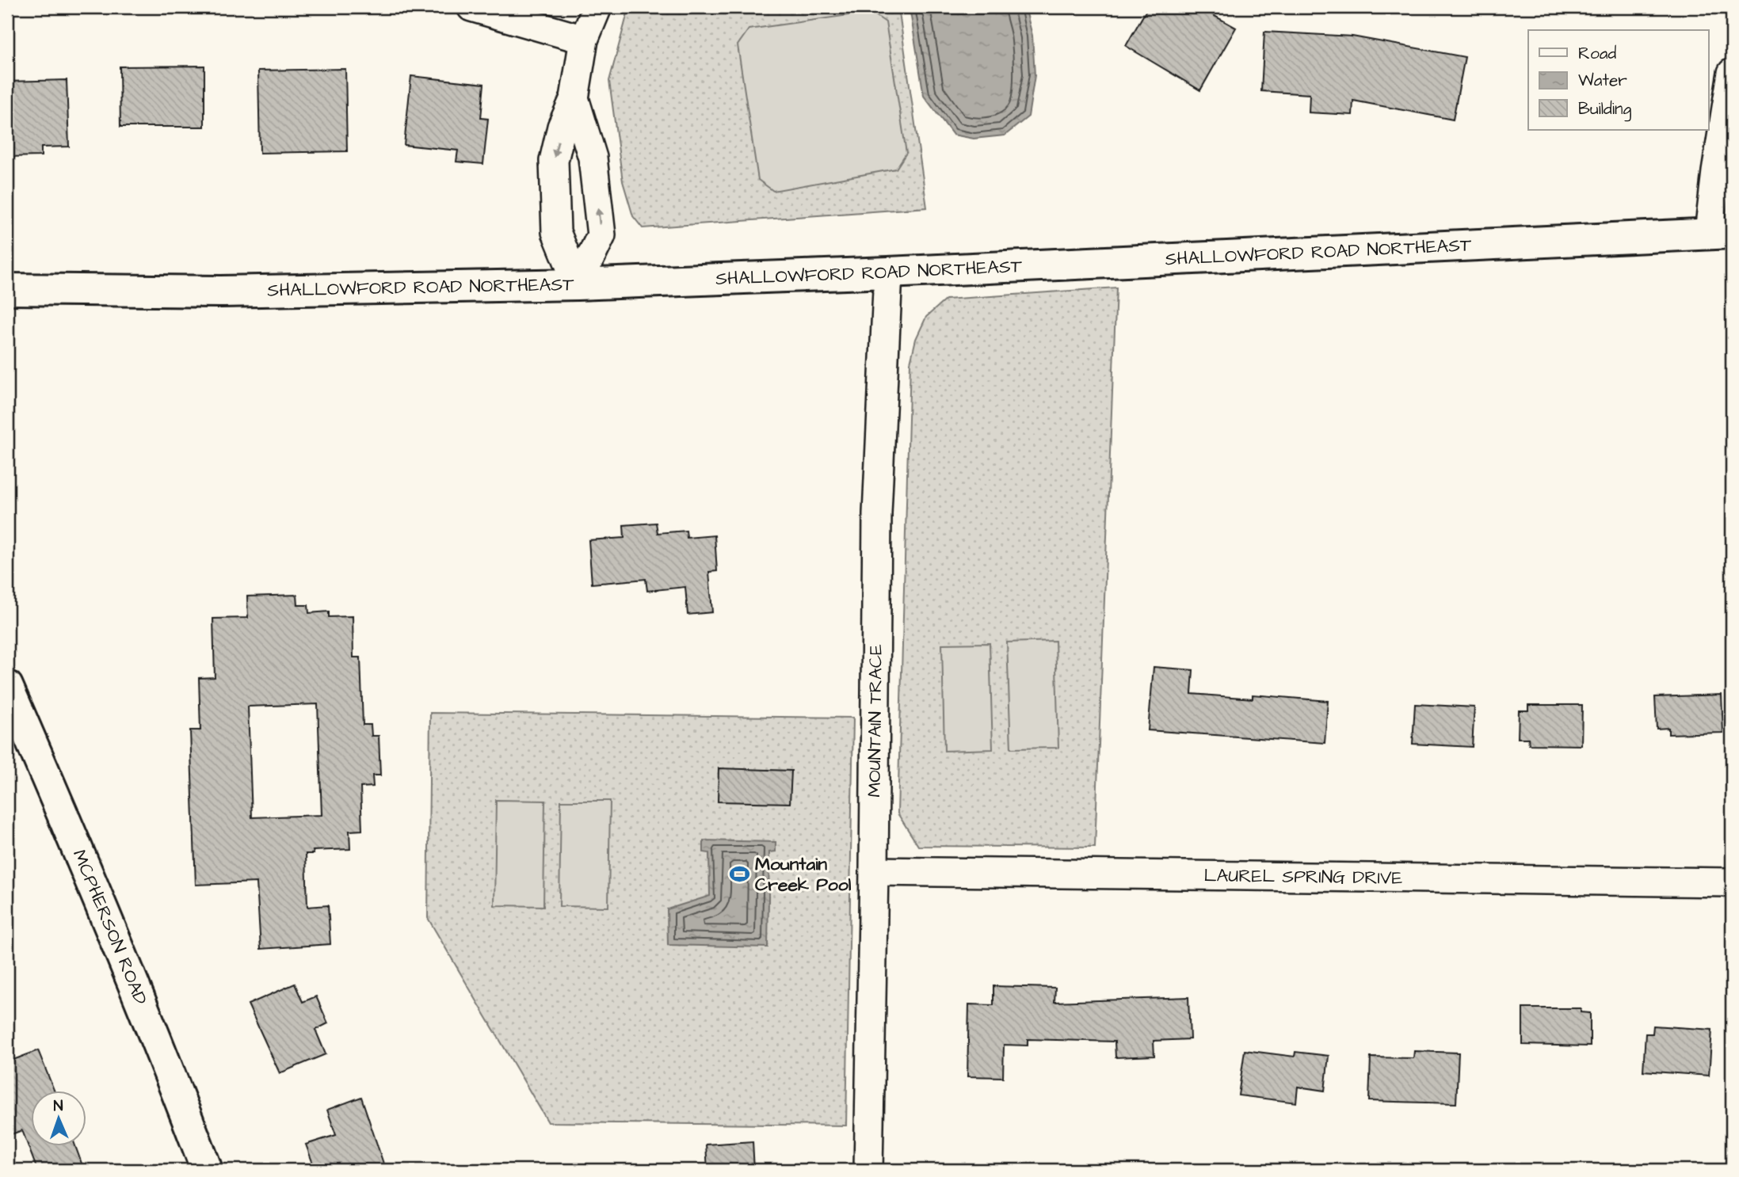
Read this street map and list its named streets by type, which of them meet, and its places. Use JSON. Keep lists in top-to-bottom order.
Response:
{
  "streets": {
    "main road": ["SHALLOWFORD ROAD NORTHEAST", "MCPHERSON ROAD"],
    "street": ["MOUNTAIN TRACE", "LAUREL SPRING DRIVE"]
  },
  "crossings": [
    ["SHALLOWFORD ROAD NORTHEAST", "MOUNTAIN TRACE"],
    ["MOUNTAIN TRACE", "LAUREL SPRING DRIVE"]
  ],
  "places": {
    "sports": ["Mountain Creek Pool"]
  },
  "legend": ["Road", "Water", "Building"],
  "north": "top"
}
